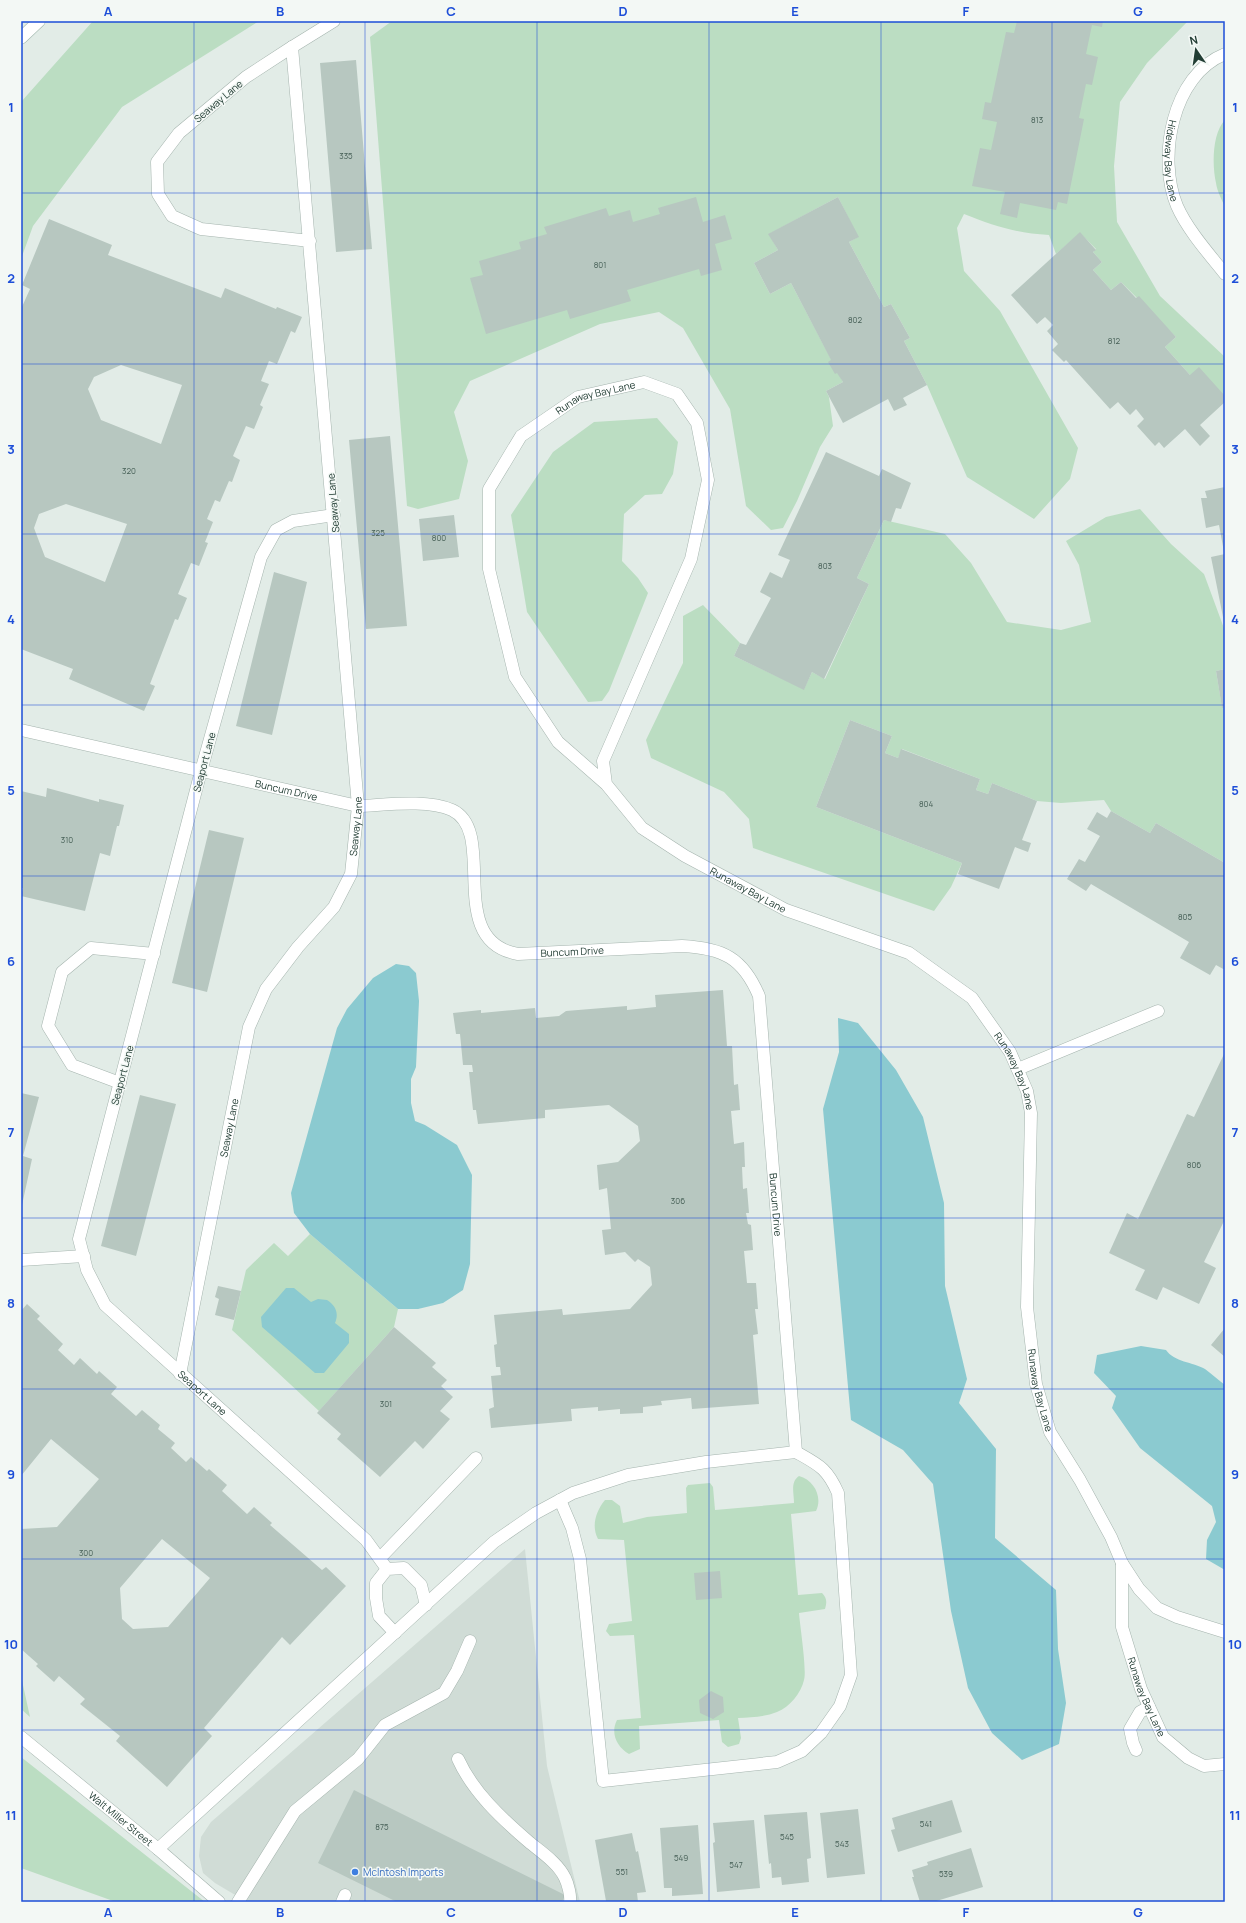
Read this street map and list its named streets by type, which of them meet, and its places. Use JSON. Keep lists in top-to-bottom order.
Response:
{
  "streets": {
    "street": [
      "Seaway Lane",
      "Hideway Bay Lane",
      "Runaway Bay Lane",
      "Seaport Lane",
      "Buncum Drive",
      "Walt Miller Street"
    ]
  },
  "crossings": [
    ["Seaway Lane", "Seaport Lane"],
    ["Seaway Lane", "Buncum Drive"],
    ["Seaport Lane", "Buncum Drive"]
  ],
  "places": ["McIntosh Imports"],
  "house_numbers": [
    "813",
    "335",
    "801",
    "802",
    "812",
    "320",
    "325",
    "800",
    "803",
    "804",
    "310",
    "805",
    "806",
    "306",
    "301",
    "300",
    "541",
    "875",
    "545",
    "543",
    "549",
    "547",
    "551",
    "539"
  ],
  "north": "top",
  "grid": {
    "columns": [
      "A",
      "B",
      "C",
      "D",
      "E",
      "F",
      "G"
    ],
    "rows": [
      "1",
      "2",
      "3",
      "4",
      "5",
      "6",
      "7",
      "8",
      "9",
      "10",
      "11"
    ]
  }
}
